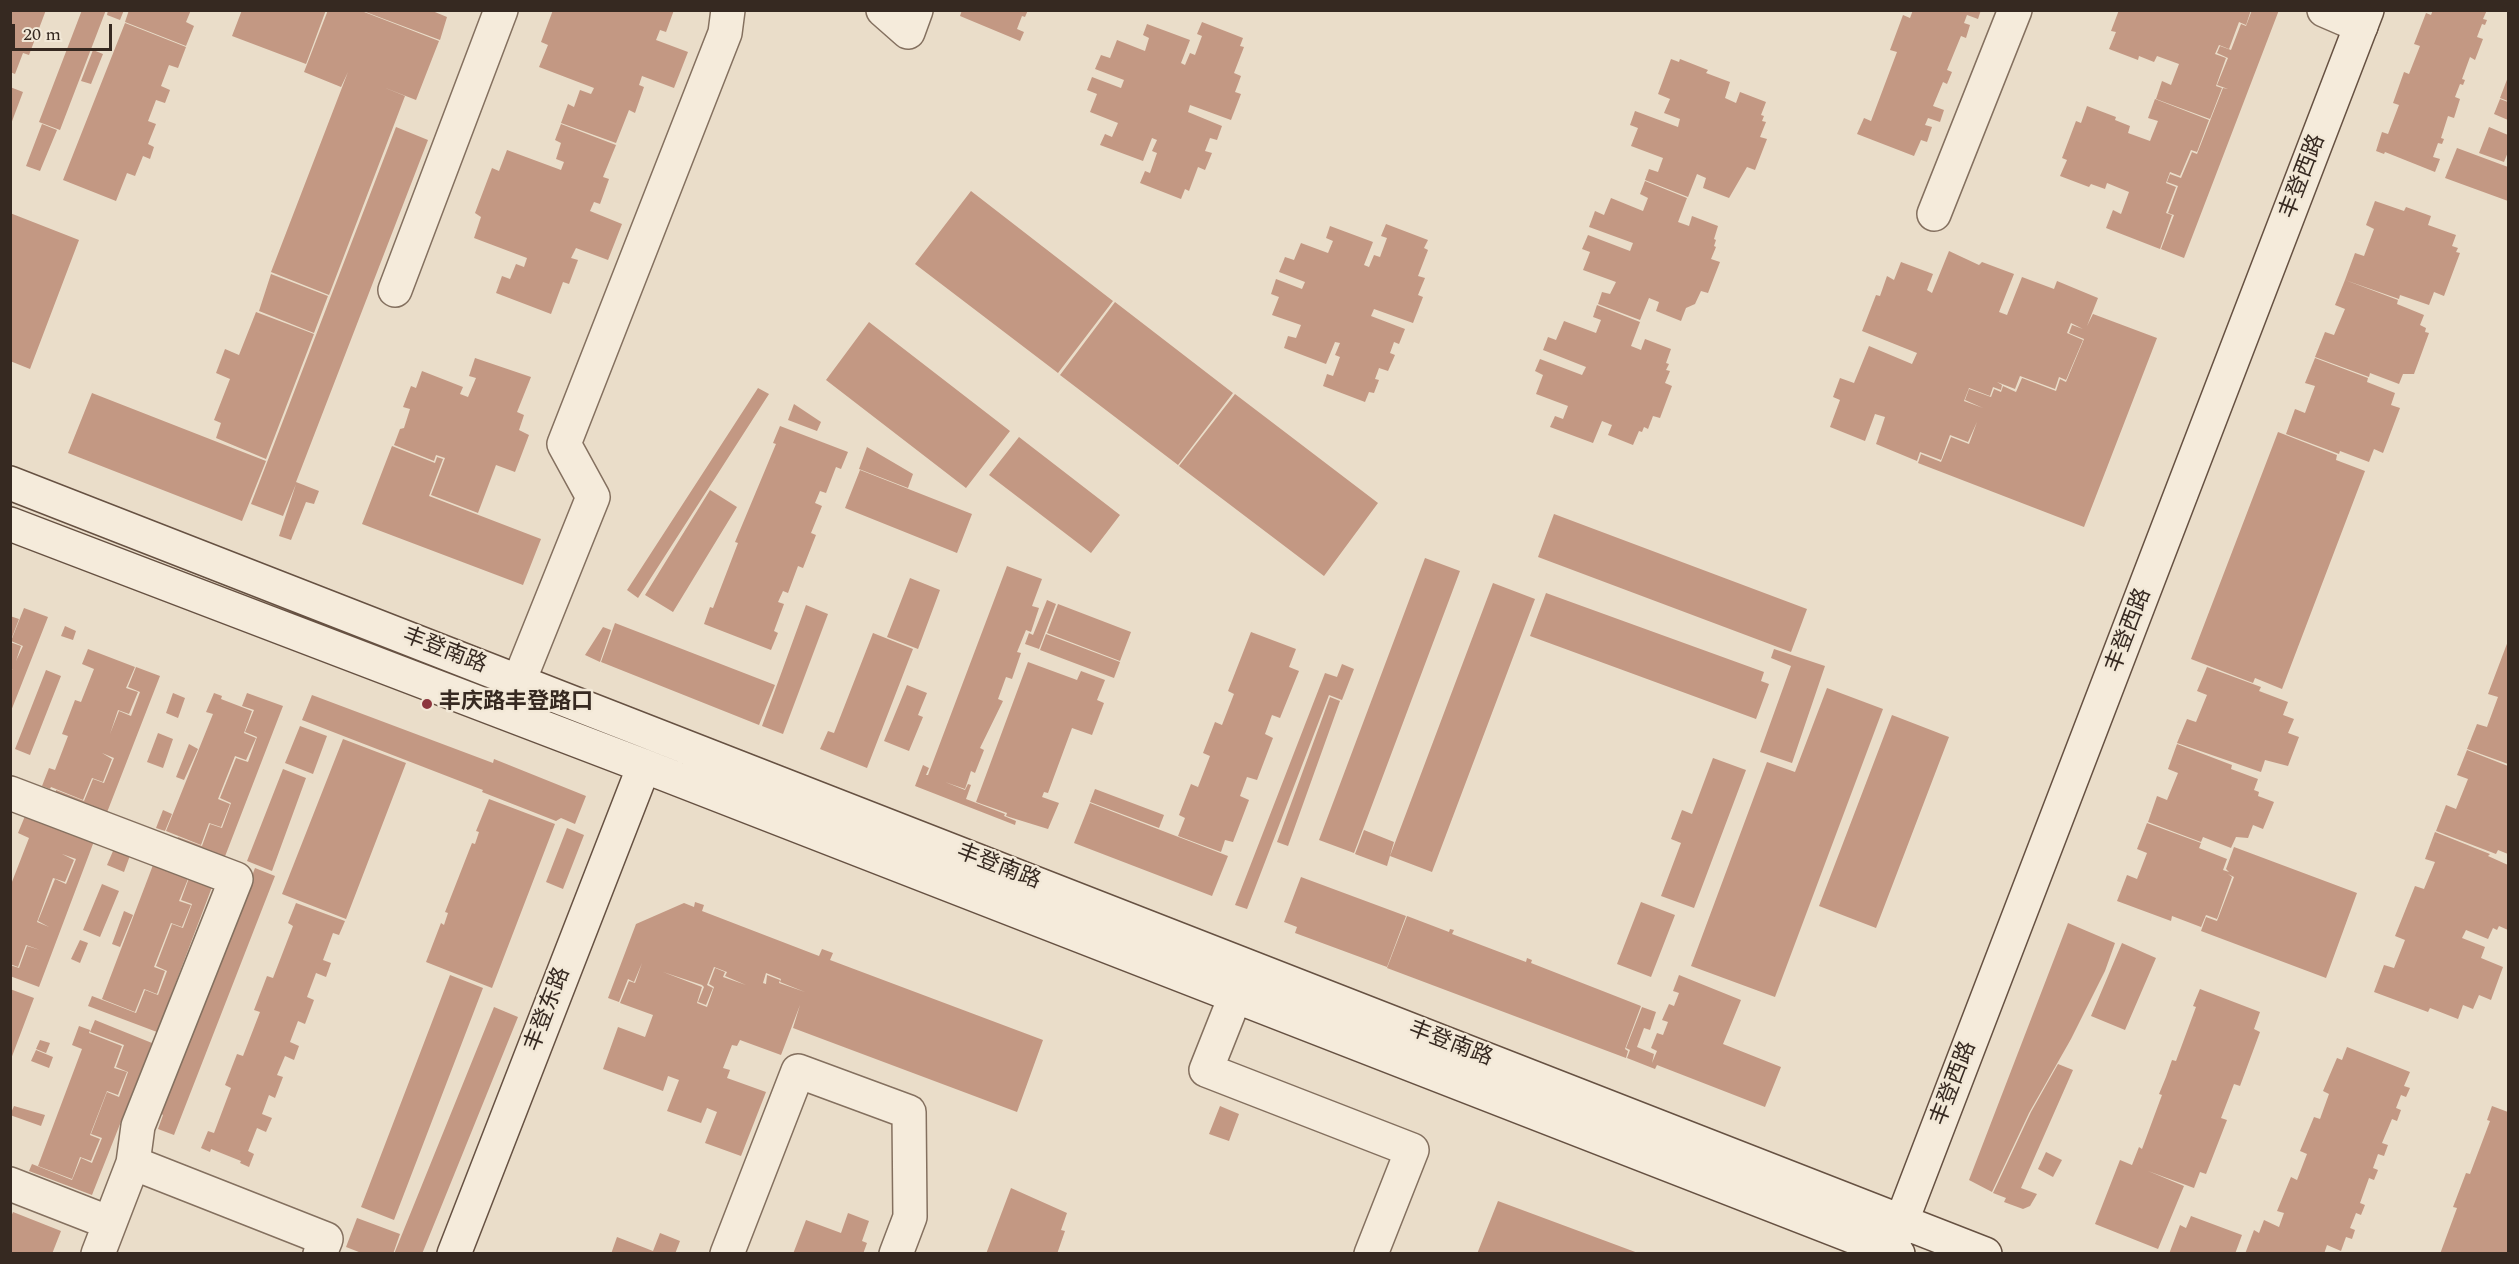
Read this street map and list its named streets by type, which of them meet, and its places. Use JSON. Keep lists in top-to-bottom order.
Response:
{
  "streets": {
    "street": ["丰登西路", "丰登南路", "丰登东路"]
  },
  "crossings": [
    ["丰登西路", "丰登南路"],
    ["丰登南路", "丰登东路"]
  ],
  "places": ["丰庆路丰登路口"],
  "scale_bar": "20 m"
}
